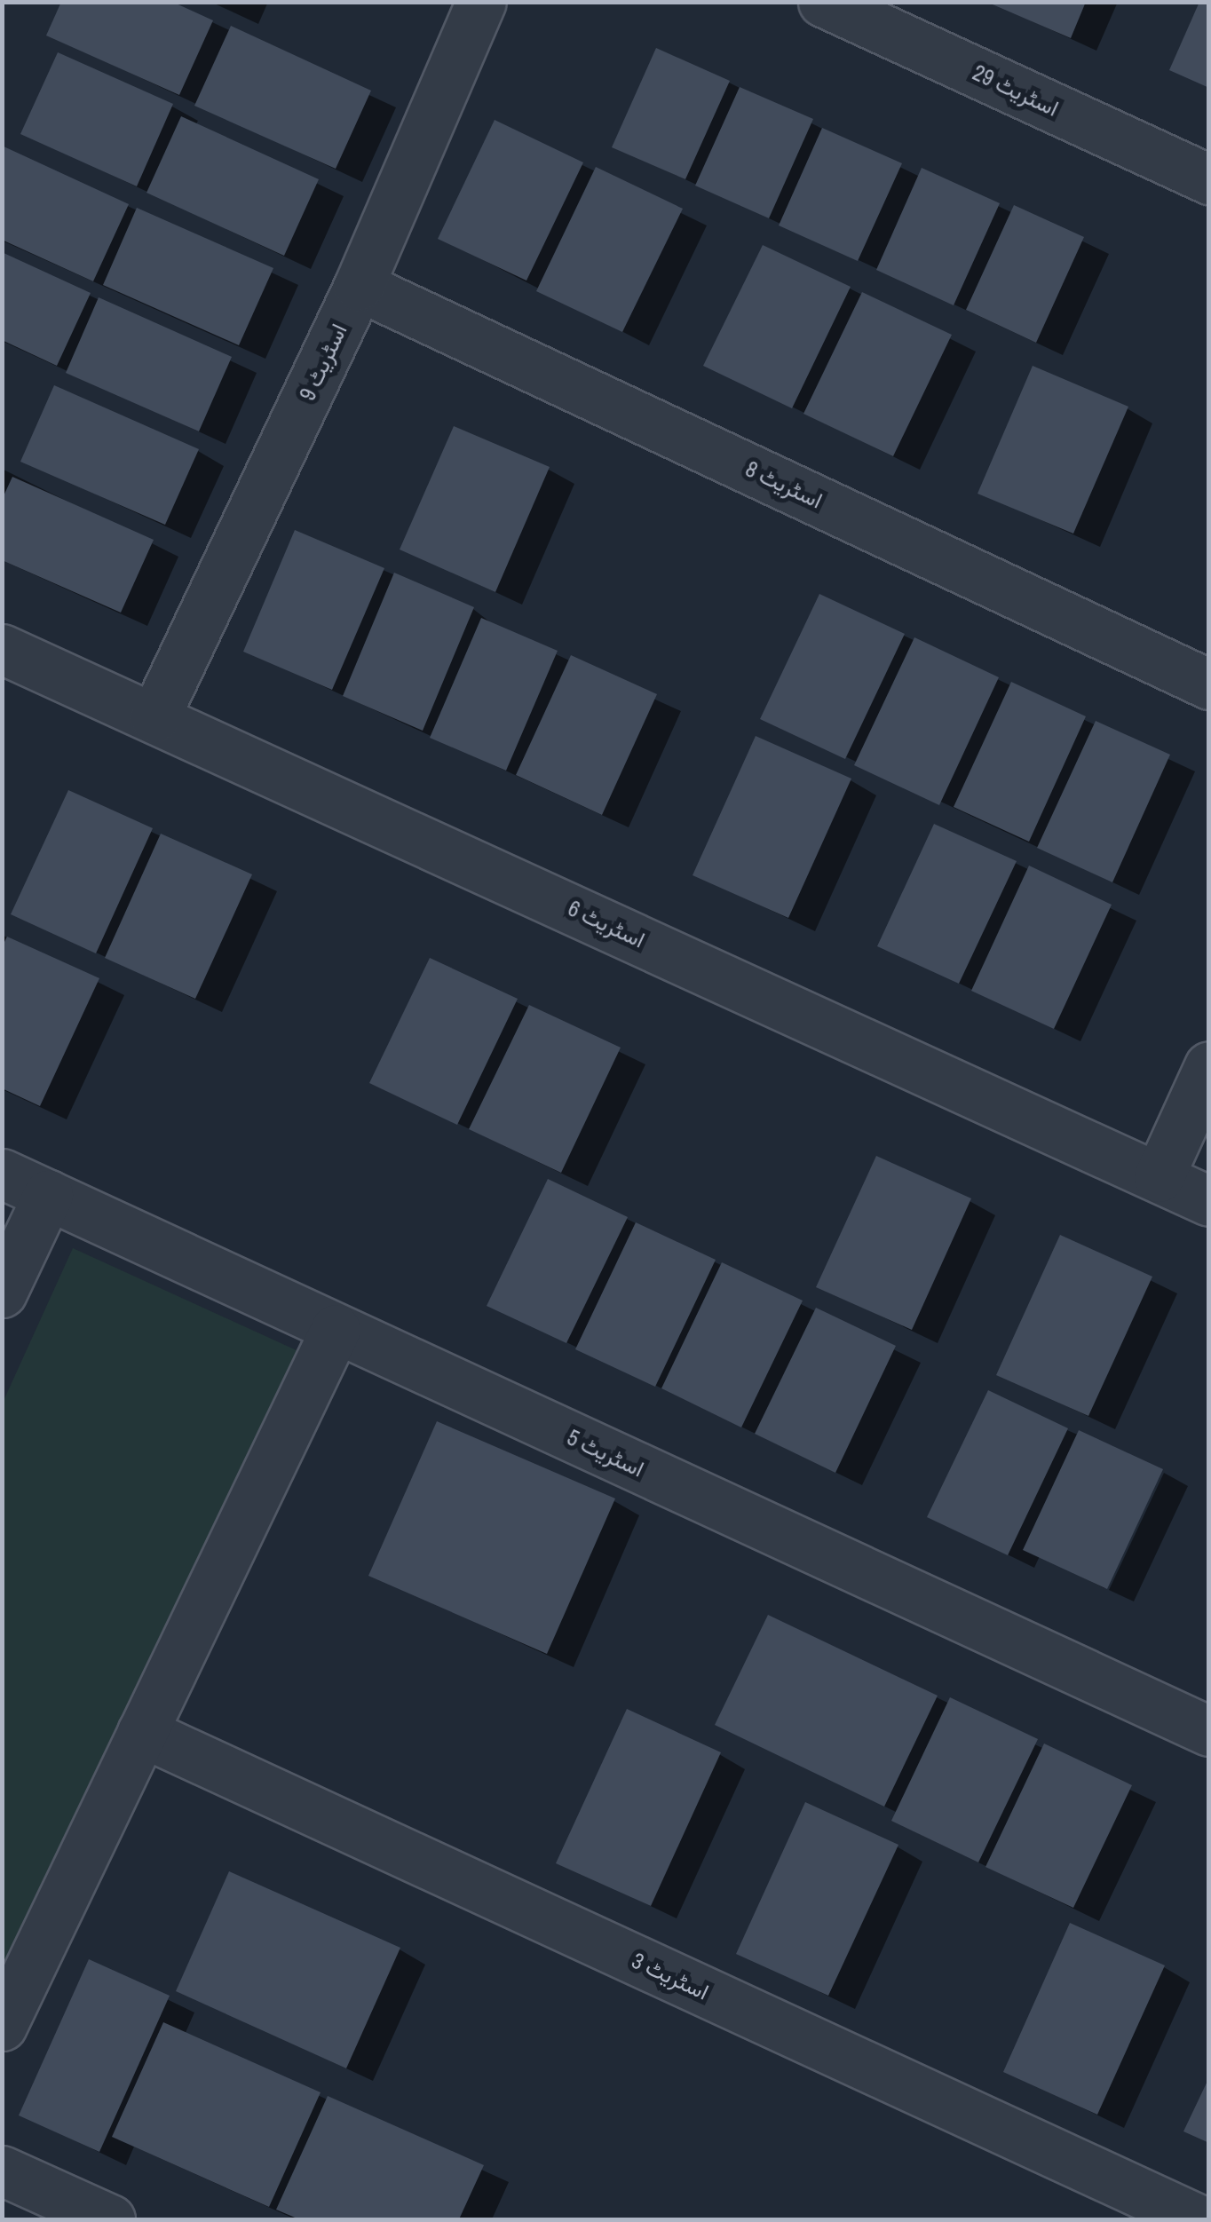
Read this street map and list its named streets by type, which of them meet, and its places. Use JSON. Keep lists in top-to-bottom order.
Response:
{
  "streets": {
    "street": [
      "اسٹریٹ 29",
      "اسٹریٹ 9",
      "اسٹریٹ 8",
      "اسٹریٹ 6",
      "اسٹریٹ 5",
      "اسٹریٹ 3"
    ]
  },
  "crossings": [
    ["اسٹریٹ 9", "اسٹریٹ 8"],
    ["اسٹریٹ 9", "اسٹریٹ 6"]
  ]
}
